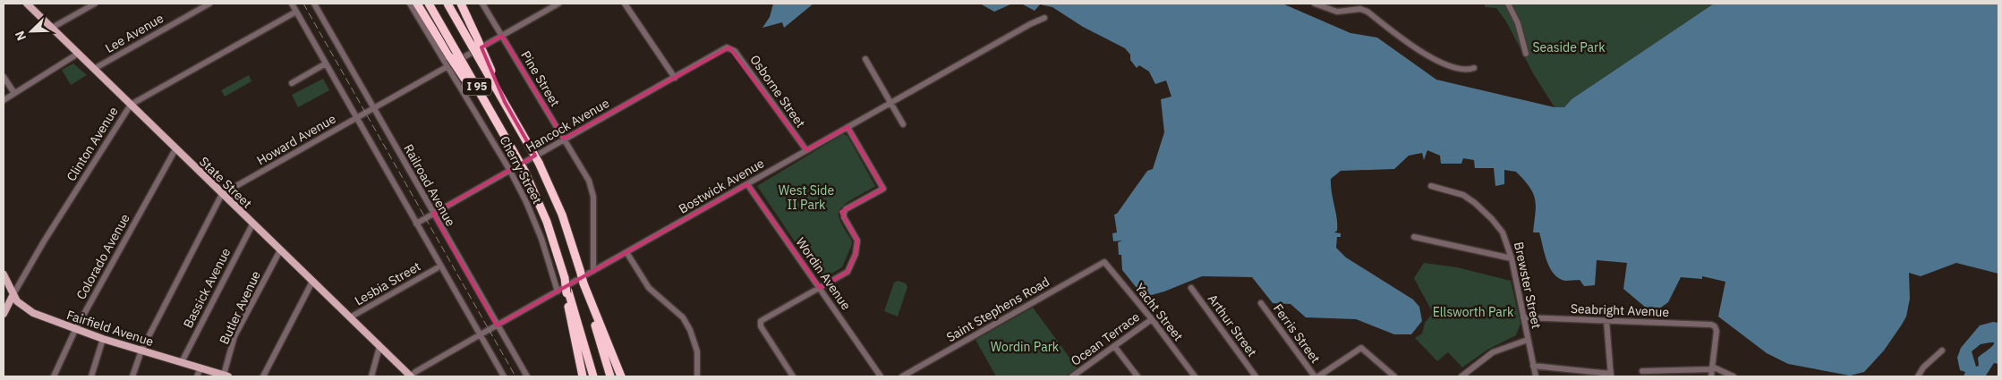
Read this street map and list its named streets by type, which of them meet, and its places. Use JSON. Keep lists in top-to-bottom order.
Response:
{
  "streets": {
    "highway": ["I 95"],
    "main road": ["Clinton Avenue", "State Street", "Fairfield Avenue"],
    "street": [
      "Lee Avenue",
      "Pine Street",
      "Osborne Street",
      "Hancock Avenue",
      "Howard Avenue",
      "Cherry Street",
      "Railroad Avenue",
      "Bostwick Avenue",
      "Colorado Avenue",
      "Wordin Avenue",
      "Lesbia Street",
      "Brewster Street",
      "Bassick Avenue",
      "Butler Avenue",
      "Saint Stephens Road",
      "Seabright Avenue",
      "Yacht Street",
      "Arthur Street",
      "Ferris Street",
      "Ocean Terrace"
    ]
  },
  "crossings": [
    ["Lee Avenue", "State Street"],
    ["Pine Street", "Hancock Avenue"],
    ["Pine Street", "Howard Avenue"],
    ["Pine Street", "Bostwick Avenue"],
    ["Osborne Street", "Hancock Avenue"],
    ["Osborne Street", "Bostwick Avenue"],
    ["Hancock Avenue", "Cherry Street"],
    ["Hancock Avenue", "Railroad Avenue"],
    ["Howard Avenue", "Cherry Street"],
    ["Howard Avenue", "State Street"],
    ["Howard Avenue", "Railroad Avenue"],
    ["Clinton Avenue", "State Street"],
    ["Clinton Avenue", "Fairfield Avenue"],
    ["Cherry Street", "Bostwick Avenue"],
    ["State Street", "Bostwick Avenue"],
    ["State Street", "Colorado Avenue"],
    ["State Street", "Lesbia Street"],
    ["State Street", "Bassick Avenue"],
    ["State Street", "Butler Avenue"],
    ["Railroad Avenue", "Bostwick Avenue"],
    ["Bostwick Avenue", "Wordin Avenue"],
    ["Colorado Avenue", "Fairfield Avenue"],
    ["Brewster Street", "Seabright Avenue"],
    ["Bassick Avenue", "Fairfield Avenue"],
    ["Butler Avenue", "Fairfield Avenue"],
    ["Saint Stephens Road", "Yacht Street"],
    ["Yacht Street", "Ocean Terrace"]
  ],
  "parks": [
    "Seaside Park",
    "West Side II Park",
    "Ellsworth Park",
    "Wordin Park"
  ],
  "north": "bottom left"
}
